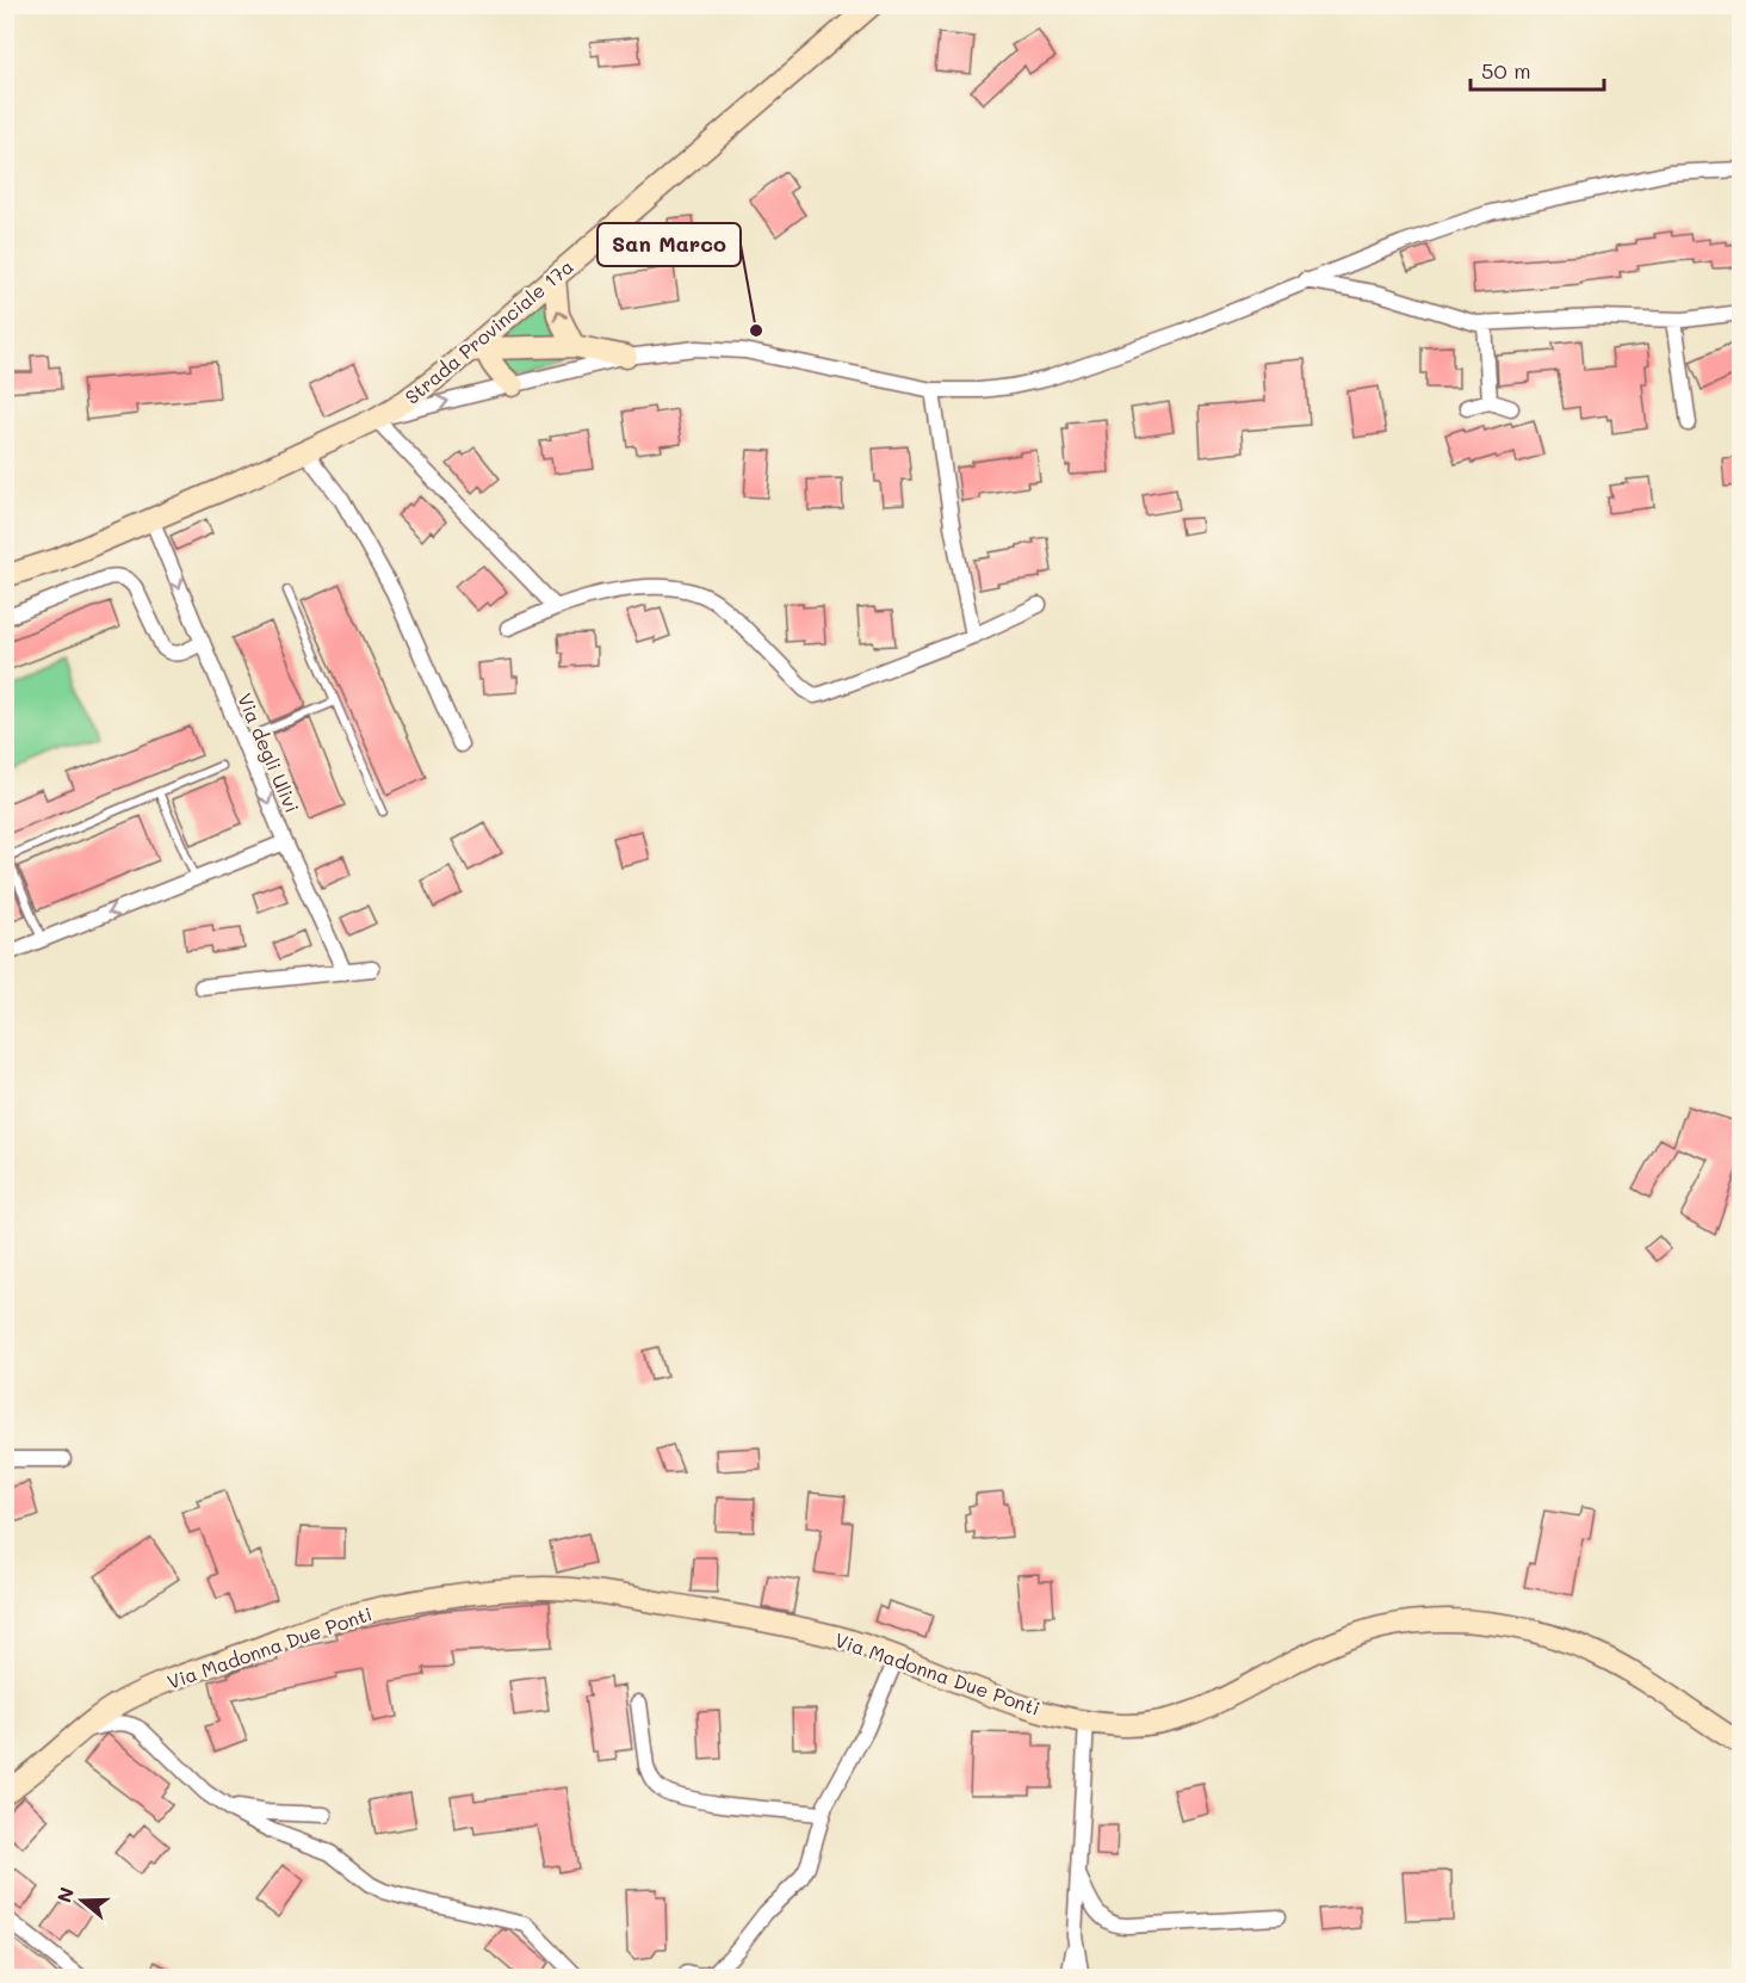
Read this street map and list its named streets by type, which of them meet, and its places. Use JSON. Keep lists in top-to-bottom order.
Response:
{
  "streets": {
    "main road": ["Strada Provinciale 17a", "Via Madonna Due Ponti"],
    "street": ["Via degli Ulivi"]
  },
  "crossings": [
    ["Strada Provinciale 17a", "Via degli Ulivi"]
  ],
  "places": ["San Marco"],
  "scale_bar": "50 m",
  "north": "left"
}
